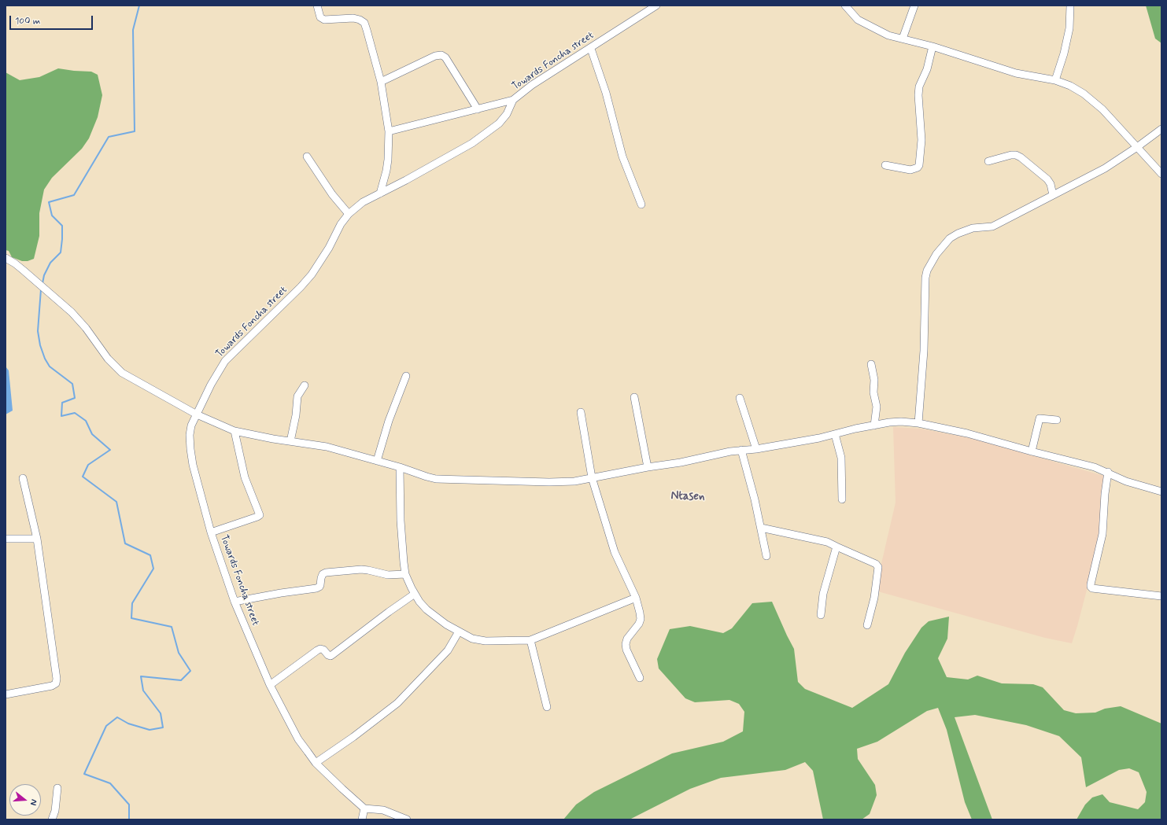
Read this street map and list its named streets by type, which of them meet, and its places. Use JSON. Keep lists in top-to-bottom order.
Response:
{
  "streets": {
    "street": ["Towards Foncha street"]
  },
  "districts": ["Ntasen"],
  "scale_bar": "100 m",
  "north": "right"
}
